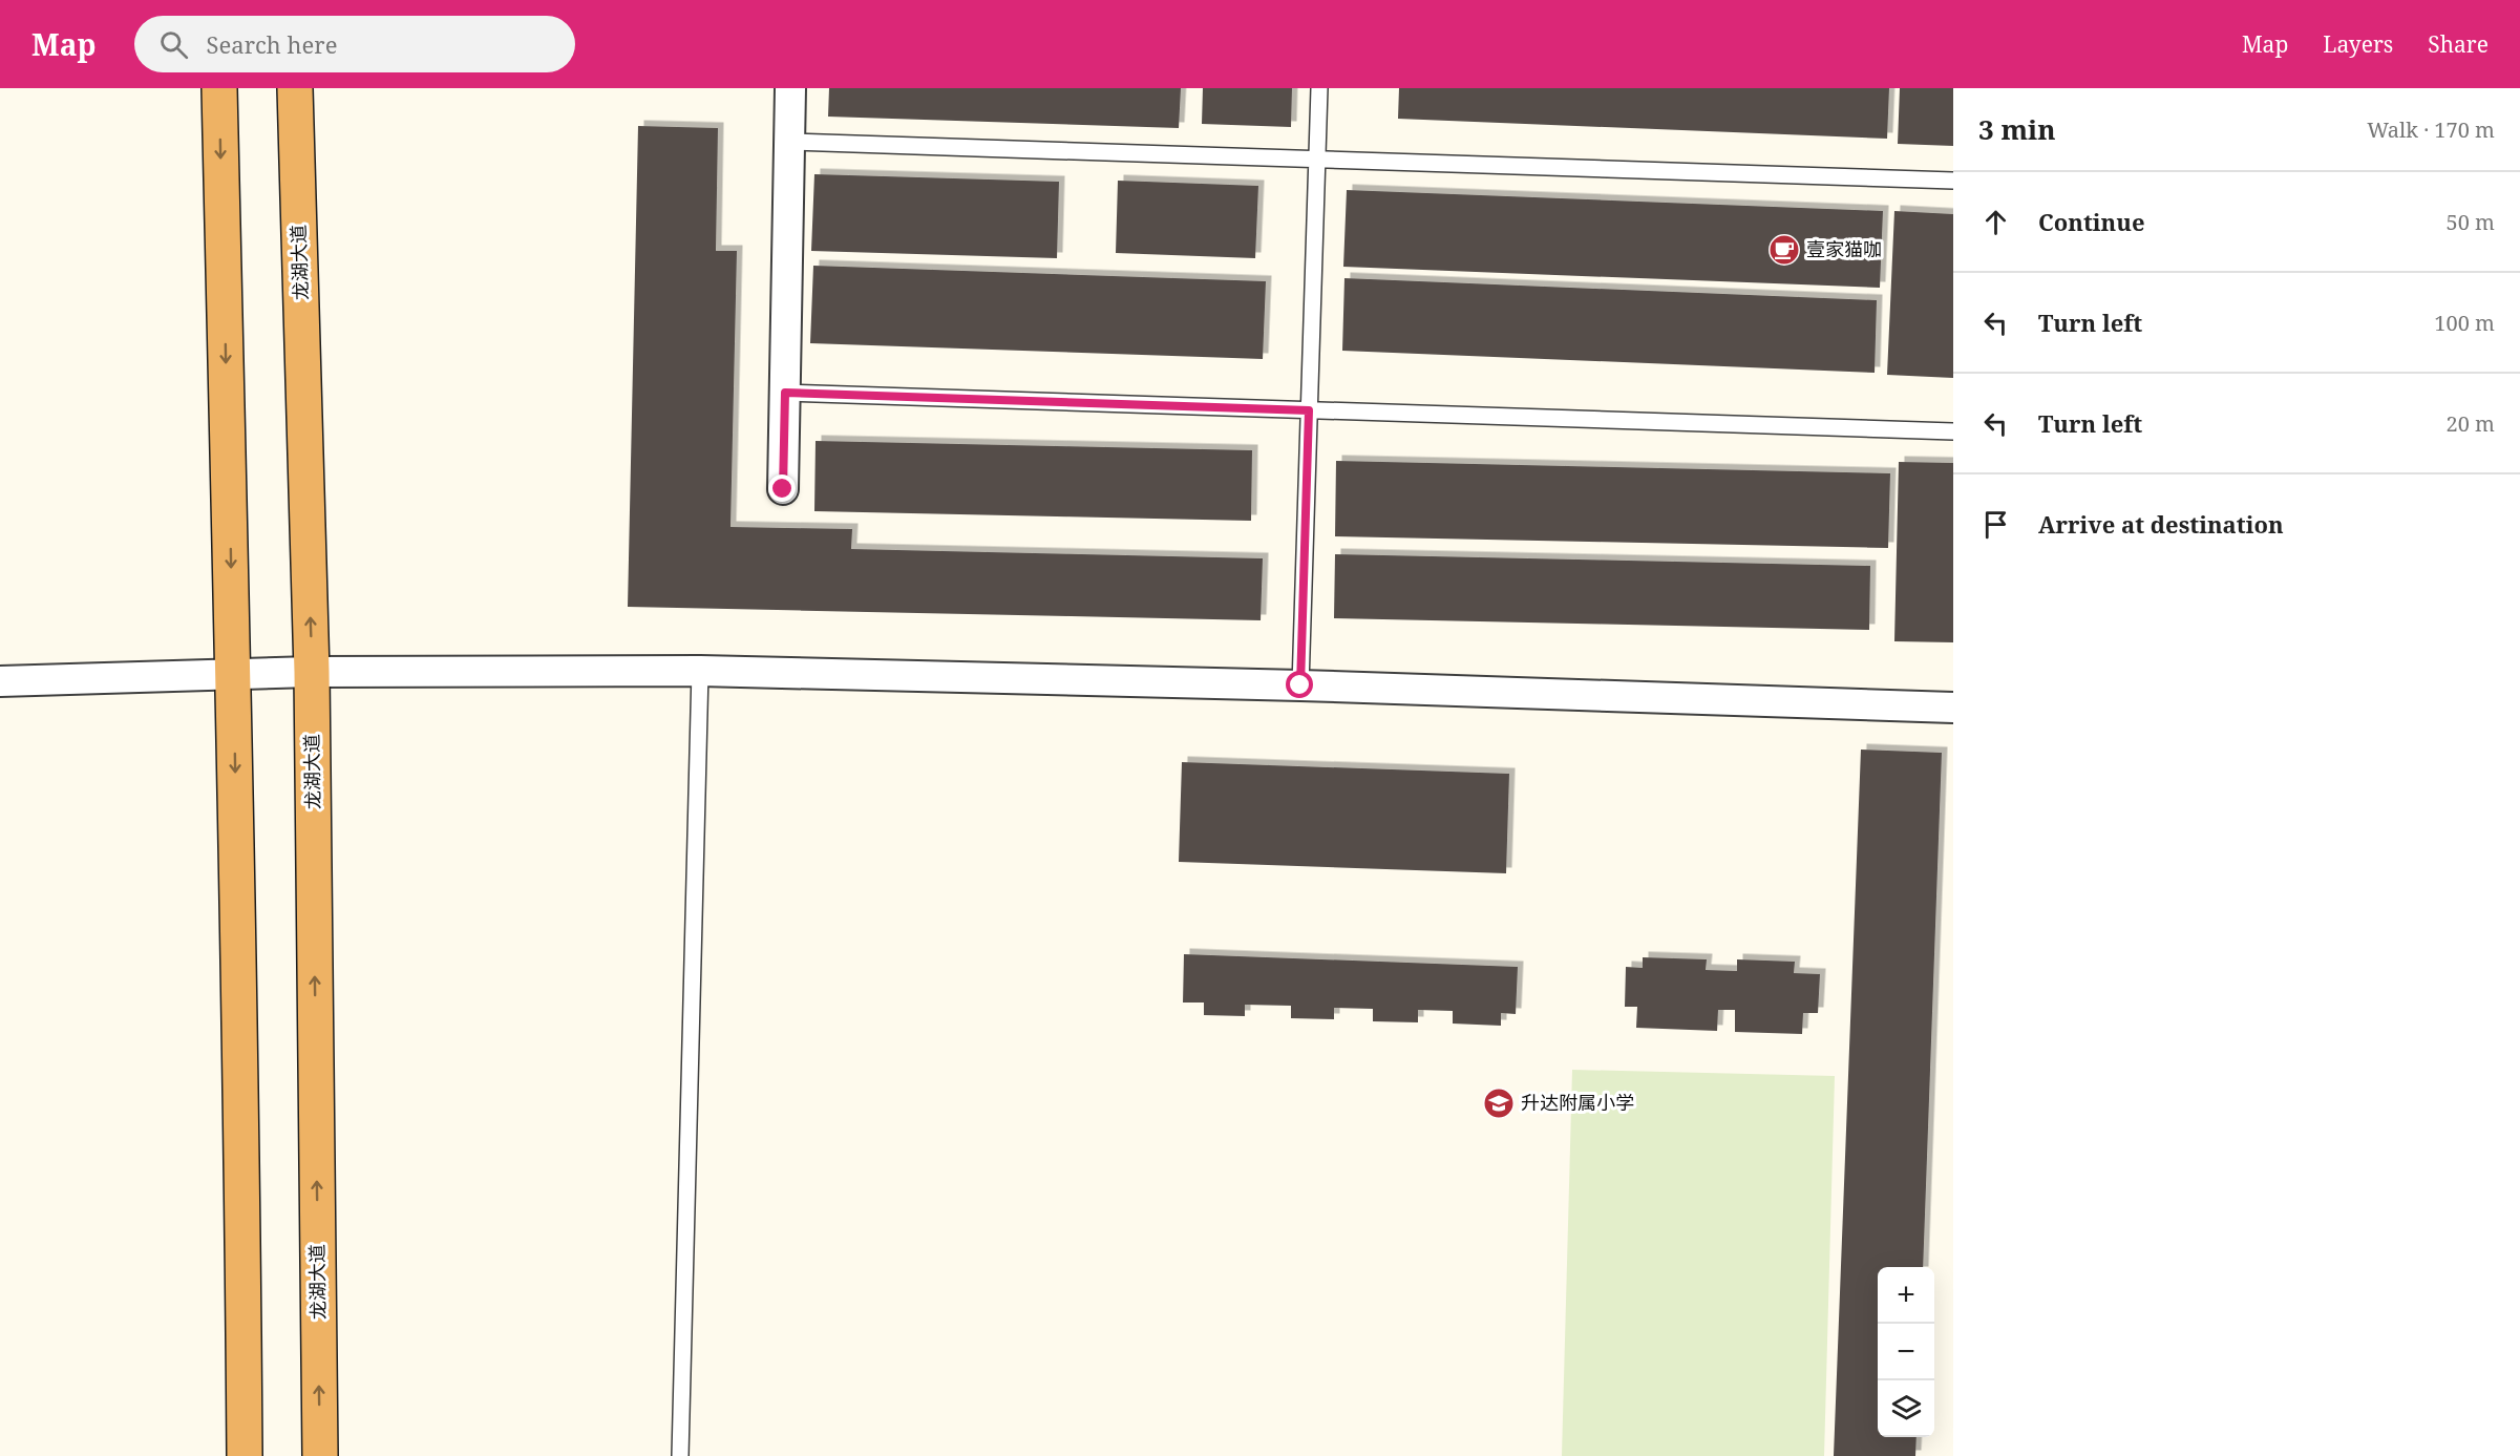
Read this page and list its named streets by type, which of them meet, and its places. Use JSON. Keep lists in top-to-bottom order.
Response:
{
  "streets": {
    "highway": ["龙湖大道"]
  },
  "places": {
    "cafe": ["壹家猫咖"],
    "school or university": ["升达附属小学"]
  },
  "page": {
    "header": "Map",
    "search": "Search here",
    "nav": ["Map", "Layers", "Share"],
    "heading": ["3 min", "Walk · 170 m"],
    "list": [
      ["Continue", "50 m"],
      ["Turn left", "100 m"],
      ["Turn left", "20 m"],
      "Arrive at destination"
    ],
    "map_buttons": ["+", "−"]
  }
}
